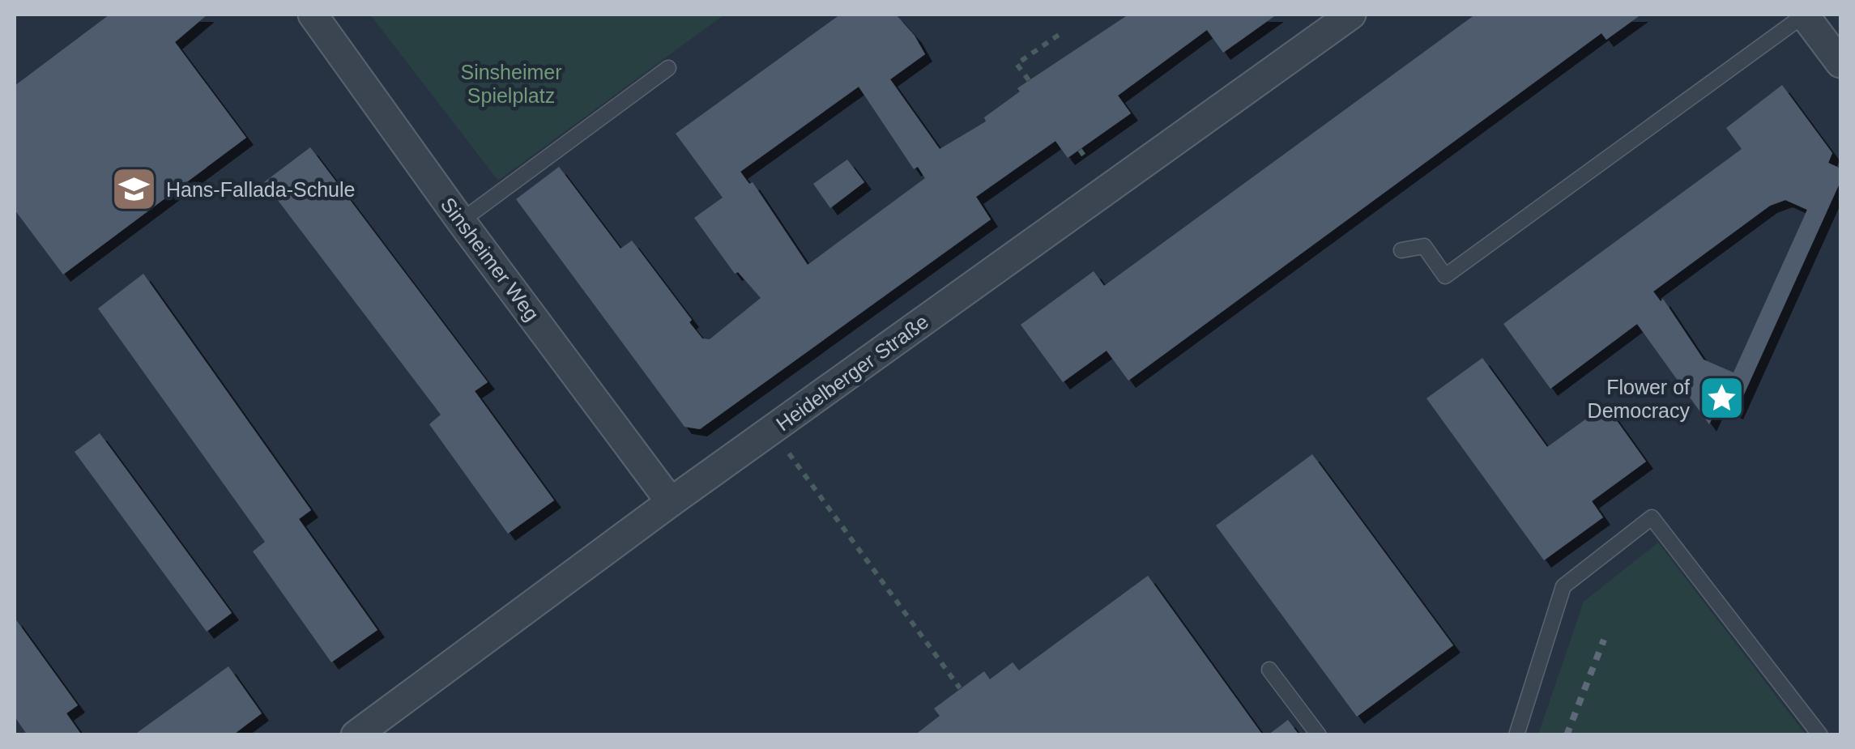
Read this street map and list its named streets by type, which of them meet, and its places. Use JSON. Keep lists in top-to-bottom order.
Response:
{
  "streets": {
    "street": ["Sinsheimer Weg", "Heidelberger Straße"]
  },
  "crossings": [
    ["Sinsheimer Weg", "Heidelberger Straße"]
  ],
  "parks": ["Sinsheimer Spielplatz"],
  "places": {
    "school or university": ["Hans-Fallada-Schule"],
    "place": ["Flower of Democracy"]
  }
}
